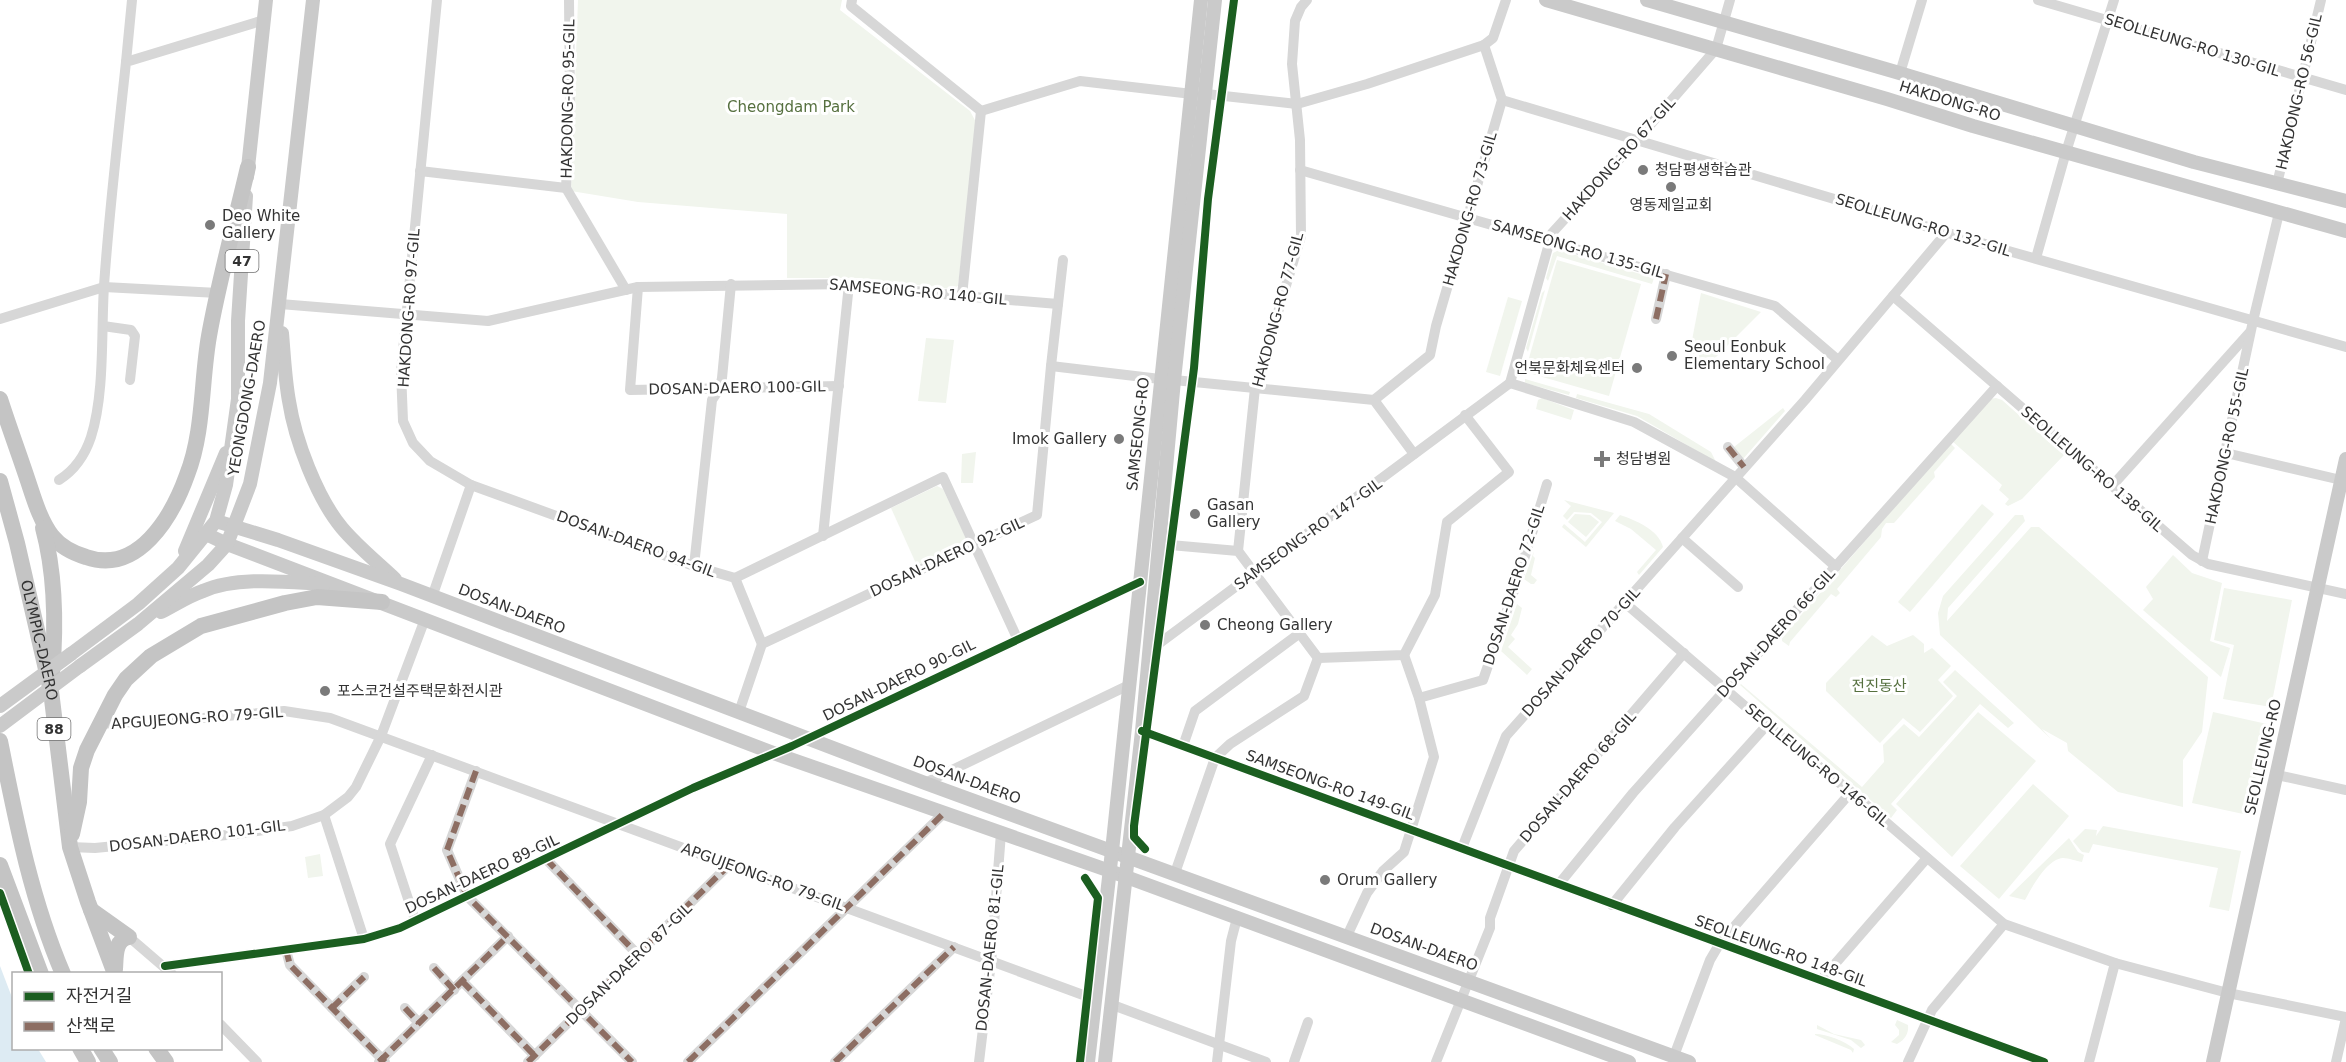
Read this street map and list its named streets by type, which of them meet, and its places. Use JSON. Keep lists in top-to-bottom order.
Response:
{
  "streets": {
    "highway": ["OLYMPIC-DAERO", "88"],
    "main road": [
      "HAKDONG-RO",
      "47",
      "YEONGDONG-DAERO",
      "SAMSEONG-RO",
      "DOSAN-DAERO",
      "SEOLLEUNG-RO"
    ],
    "street": [
      "SEOLLEUNG-RO 130-GIL",
      "HAKDONG-RO 56-GIL",
      "HAKDONG-RO 95-GIL",
      "HAKDONG-RO 67-GIL",
      "HAKDONG-RO 73-GIL",
      "SEOLLEUNG-RO 132-GIL",
      "SAMSEONG-RO 135-GIL",
      "SAMSEONG-RO 140-GIL",
      "HAKDONG-RO 97-GIL",
      "HAKDONG-RO 77-GIL",
      "DOSAN-DAERO 100-GIL",
      "HAKDONG-RO 55-GIL",
      "SEOLLEUNG-RO 138-GIL",
      "SAMSEONG-RO 147-GIL",
      "DOSAN-DAERO 94-GIL",
      "DOSAN-DAERO 92-GIL",
      "DOSAN-DAERO 72-GIL",
      "DOSAN-DAERO 66-GIL",
      "DOSAN-DAERO 70-GIL",
      "DOSAN-DAERO 90-GIL",
      "APGUJEONG-RO 79-GIL",
      "SEOLLEUNG-RO 146-GIL",
      "DOSAN-DAERO 68-GIL",
      "SAMSEONG-RO 149-GIL",
      "DOSAN-DAERO 101-GIL",
      "DOSAN-DAERO 89-GIL",
      "DOSAN-DAERO 81-GIL",
      "SEOLLEUNG-RO 148-GIL",
      "DOSAN-DAERO 87-GIL"
    ]
  },
  "crossings": [
    ["SEOLLEUNG-RO 130-GIL", "HAKDONG-RO 56-GIL"],
    ["HAKDONG-RO 56-GIL", "HAKDONG-RO"],
    ["HAKDONG-RO 95-GIL", "SAMSEONG-RO 140-GIL"],
    ["HAKDONG-RO", "HAKDONG-RO 67-GIL"],
    ["HAKDONG-RO", "HAKDONG-RO 55-GIL"],
    ["HAKDONG-RO 67-GIL", "SEOLLEUNG-RO 132-GIL"],
    ["HAKDONG-RO 67-GIL", "SAMSEONG-RO 135-GIL"],
    ["HAKDONG-RO 67-GIL", "SAMSEONG-RO 147-GIL"],
    ["HAKDONG-RO 73-GIL", "SEOLLEUNG-RO 132-GIL"],
    ["HAKDONG-RO 73-GIL", "SAMSEONG-RO 135-GIL"],
    ["SEOLLEUNG-RO 132-GIL", "HAKDONG-RO 55-GIL"],
    ["SEOLLEUNG-RO 132-GIL", "DOSAN-DAERO 70-GIL"],
    ["SAMSEONG-RO 135-GIL", "HAKDONG-RO 77-GIL"],
    ["SAMSEONG-RO 135-GIL", "DOSAN-DAERO 70-GIL"],
    ["SAMSEONG-RO 140-GIL", "HAKDONG-RO 97-GIL"],
    ["SAMSEONG-RO 140-GIL", "DOSAN-DAERO 100-GIL"],
    ["SAMSEONG-RO 140-GIL", "YEONGDONG-DAERO"],
    ["SAMSEONG-RO 140-GIL", "DOSAN-DAERO 92-GIL"],
    ["HAKDONG-RO 97-GIL", "DOSAN-DAERO 94-GIL"],
    ["YEONGDONG-DAERO", "DOSAN-DAERO"],
    ["SAMSEONG-RO", "SAMSEONG-RO 147-GIL"],
    ["SAMSEONG-RO", "DOSAN-DAERO"],
    ["SAMSEONG-RO", "DOSAN-DAERO 90-GIL"],
    ["SAMSEONG-RO", "APGUJEONG-RO 79-GIL"],
    ["SAMSEONG-RO", "SAMSEONG-RO 149-GIL"],
    ["HAKDONG-RO 55-GIL", "SEOLLEUNG-RO 138-GIL"],
    ["SEOLLEUNG-RO 138-GIL", "DOSAN-DAERO 66-GIL"],
    ["SEOLLEUNG-RO 138-GIL", "DOSAN-DAERO 70-GIL"],
    ["SEOLLEUNG-RO 138-GIL", "SEOLLEUNG-RO"],
    ["DOSAN-DAERO 94-GIL", "DOSAN-DAERO 92-GIL"],
    ["DOSAN-DAERO", "DOSAN-DAERO 90-GIL"],
    ["DOSAN-DAERO", "DOSAN-DAERO 68-GIL"],
    ["DOSAN-DAERO 66-GIL", "SEOLLEUNG-RO 146-GIL"],
    ["DOSAN-DAERO 66-GIL", "SEOLLEUNG-RO 148-GIL"],
    ["OLYMPIC-DAERO", "DOSAN-DAERO 101-GIL"],
    ["DOSAN-DAERO 70-GIL", "SEOLLEUNG-RO 146-GIL"],
    ["DOSAN-DAERO 70-GIL", "SAMSEONG-RO 149-GIL"],
    ["DOSAN-DAERO 90-GIL", "DOSAN-DAERO 89-GIL"],
    ["APGUJEONG-RO 79-GIL", "DOSAN-DAERO 101-GIL"],
    ["APGUJEONG-RO 79-GIL", "DOSAN-DAERO 89-GIL"],
    ["APGUJEONG-RO 79-GIL", "DOSAN-DAERO 81-GIL"],
    ["APGUJEONG-RO 79-GIL", "DOSAN-DAERO 87-GIL"],
    ["SEOLLEUNG-RO", "SEOLLEUNG-RO 146-GIL"],
    ["SEOLLEUNG-RO 146-GIL", "DOSAN-DAERO 68-GIL"],
    ["DOSAN-DAERO 68-GIL", "SAMSEONG-RO 149-GIL"],
    ["DOSAN-DAERO 68-GIL", "SEOLLEUNG-RO 148-GIL"],
    ["SAMSEONG-RO 149-GIL", "SEOLLEUNG-RO 148-GIL"],
    ["DOSAN-DAERO 89-GIL", "DOSAN-DAERO 87-GIL"]
  ],
  "parks": ["Cheongdam Park", "전진동산"],
  "places": {
    "other": [
      "청담평생학습관",
      "영동제일교회",
      "Deo White Gallery",
      "Seoul Eonbuk Elementary School",
      "언북문화체육센터",
      "Imok Gallery",
      "Gasan Gallery",
      "Cheong Gallery",
      "포스코건설주택문화전시관",
      "Orum Gallery"
    ],
    "health": ["청담병원"]
  },
  "legend": ["자전거길", "산책로"]
}
